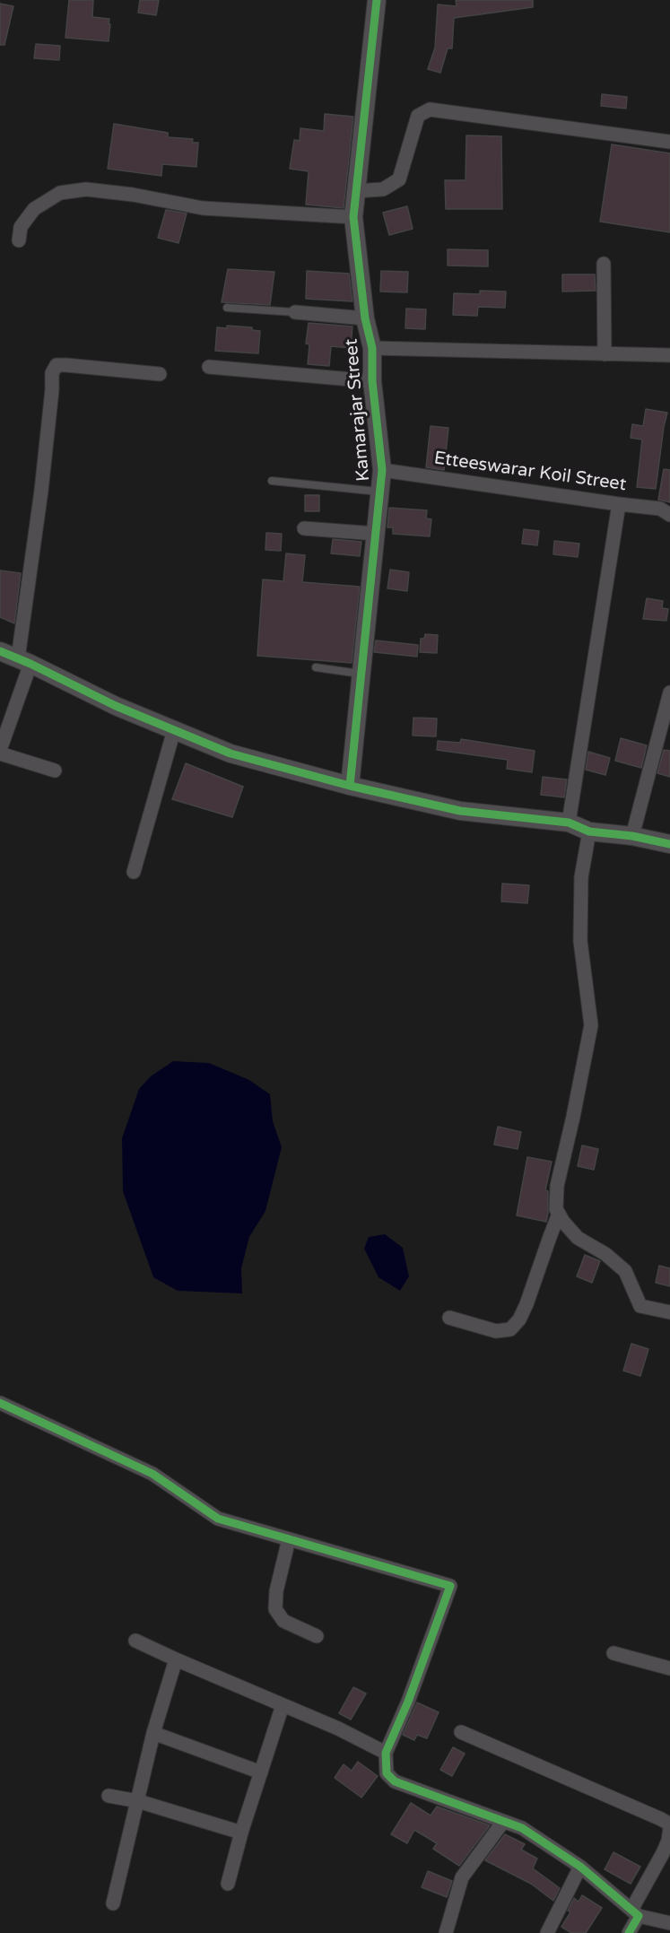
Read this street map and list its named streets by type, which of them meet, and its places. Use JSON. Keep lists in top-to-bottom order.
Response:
{
  "streets": {
    "street": ["Kamarajar Street", "Etteeswarar Koil Street"]
  },
  "crossings": [
    ["Kamarajar Street", "Etteeswarar Koil Street"]
  ]
}
